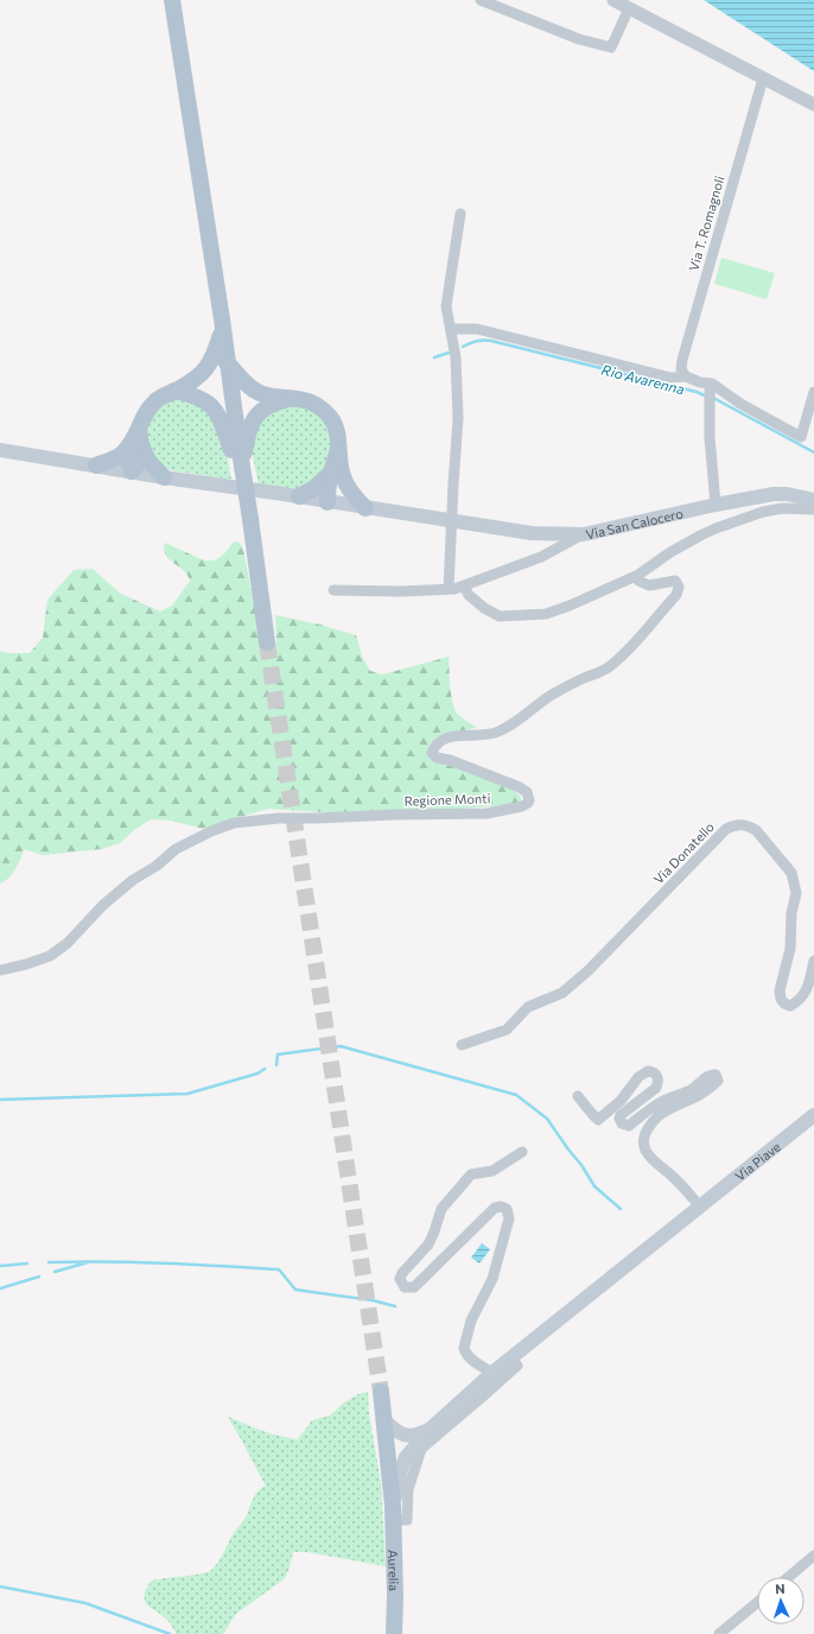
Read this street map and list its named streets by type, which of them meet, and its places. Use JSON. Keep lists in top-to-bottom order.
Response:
{
  "streets": {
    "main road": ["Via San Calocero", "Via Piave", "Aurelia"],
    "street": ["Via T. Romagnoli", "Regione Monti", "Via Donatello"]
  },
  "water": ["Rio Avarenna"],
  "north": "top"
}
